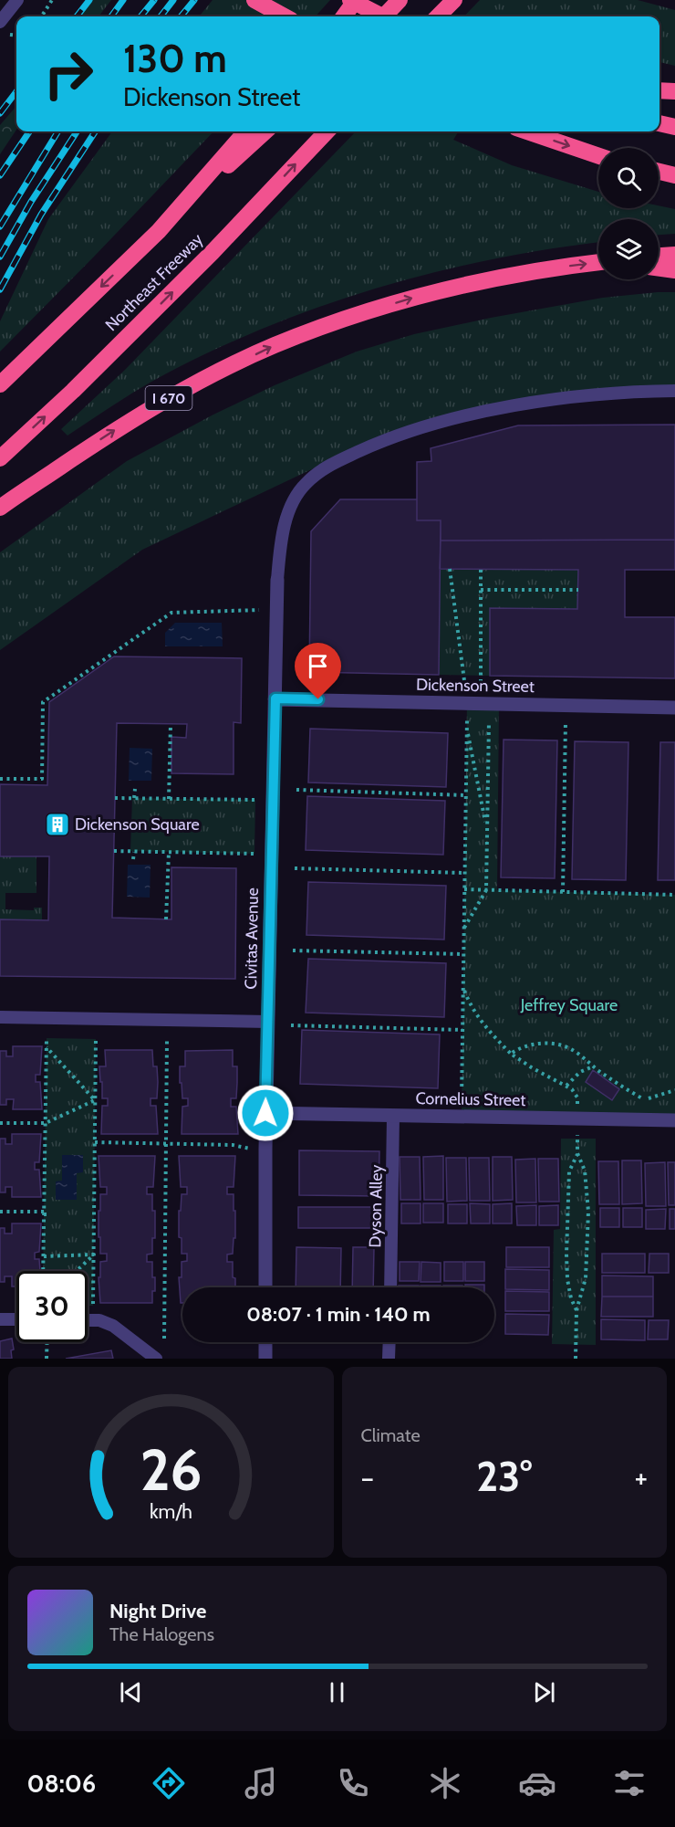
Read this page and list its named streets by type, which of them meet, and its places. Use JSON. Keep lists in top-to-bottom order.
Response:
{
  "streets": {
    "highway": ["Northeast Freeway", "I 670"],
    "street": ["Dickenson Street", "Civitas Avenue", "Cornelius Street"],
    "lane": ["Dyson Alley"]
  },
  "crossings": [
    ["Dickenson Street", "Civitas Avenue"],
    ["Civitas Avenue", "Cornelius Street"],
    ["Cornelius Street", "Dyson Alley"]
  ],
  "parks": ["Jeffrey Square"],
  "places": {
    "building": ["Dickenson Square"]
  },
  "page": {
    "turn": ["130 m", "Dickenson Street"],
    "limit": "30",
    "trip": "08:07 · 1 min · 140 m",
    "tile": "Climate",
    "heat": ["−", "23°", "+"],
    "song": ["Night Drive", "The Halogens"],
    "tabs": "08:06",
    "gauge": ["26", "km/h"]
  }
}
